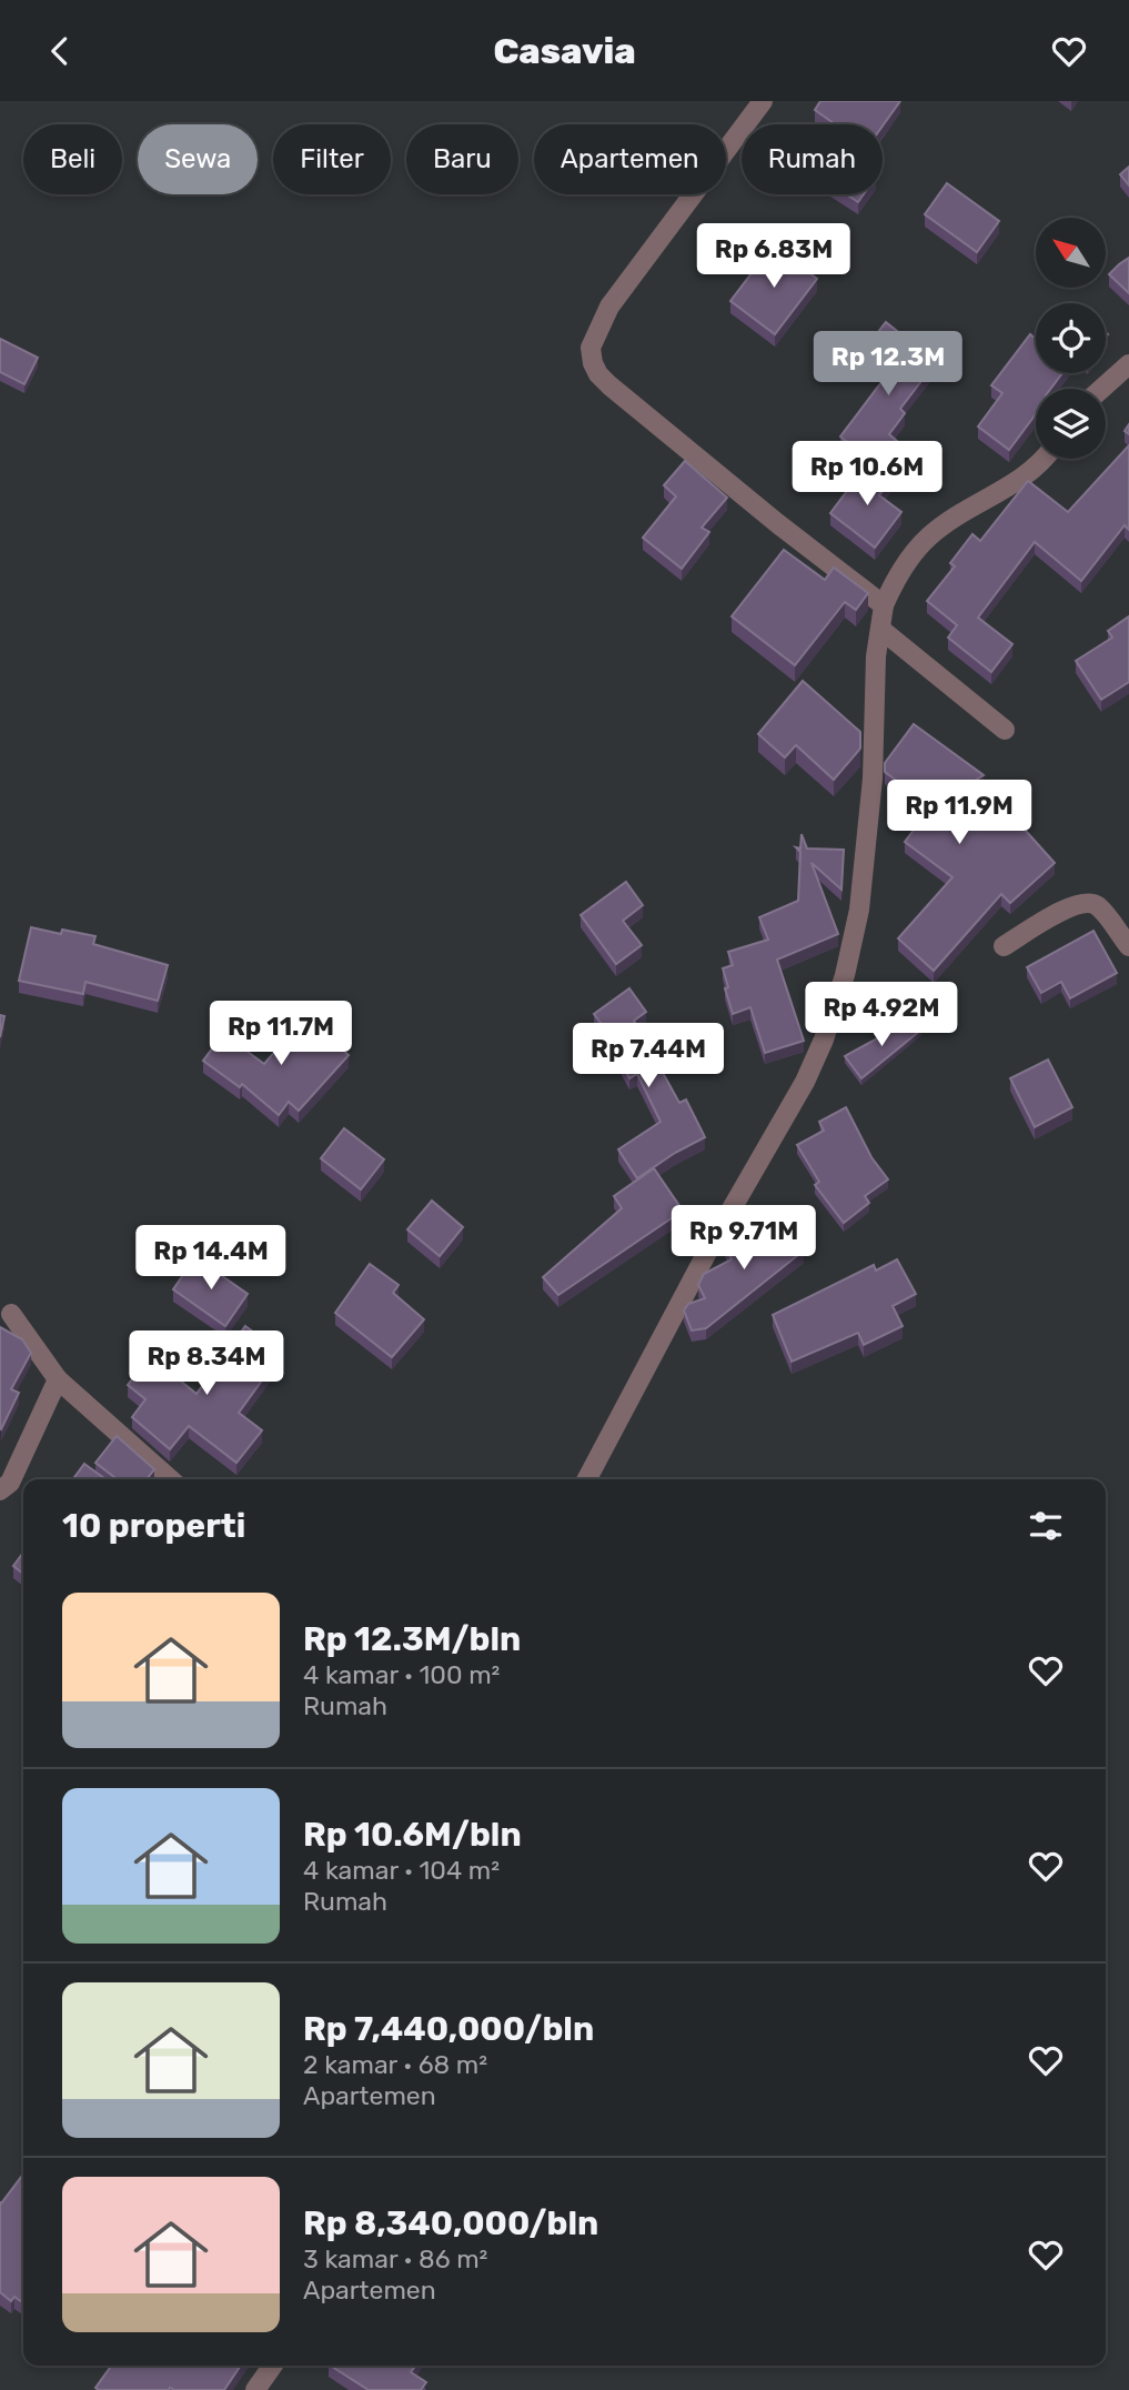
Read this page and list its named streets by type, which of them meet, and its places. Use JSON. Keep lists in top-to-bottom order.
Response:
{
  "north": "top left",
  "page": {
    "header": "Casavia",
    "chip": [
      "Beli",
      "Sewa",
      "Filter",
      "Baru",
      "Apartemen",
      "Rumah"
    ],
    "price": [
      "Rp 6.83M",
      "Rp 12.3M",
      "Rp 10.6M",
      "Rp 11.9M",
      "Rp 4.92M",
      "Rp 11.7M",
      "Rp 7.44M",
      "Rp 9.71M",
      "Rp 14.4M",
      "Rp 8.34M"
    ],
    "heading": "10 properti",
    "list": [
      {
        "name": "Rp 12.3M/bln",
        "note": "4 kamar · 100 m² · Rumah"
      },
      {
        "name": "Rp 10.6M/bln",
        "note": "4 kamar · 104 m² · Rumah"
      },
      {
        "name": "Rp 7,440,000/bln",
        "note": "2 kamar · 68 m² · Apartemen"
      },
      {
        "name": "Rp 8,340,000/bln",
        "note": "3 kamar · 86 m² · Apartemen"
      }
    ]
  }
}
